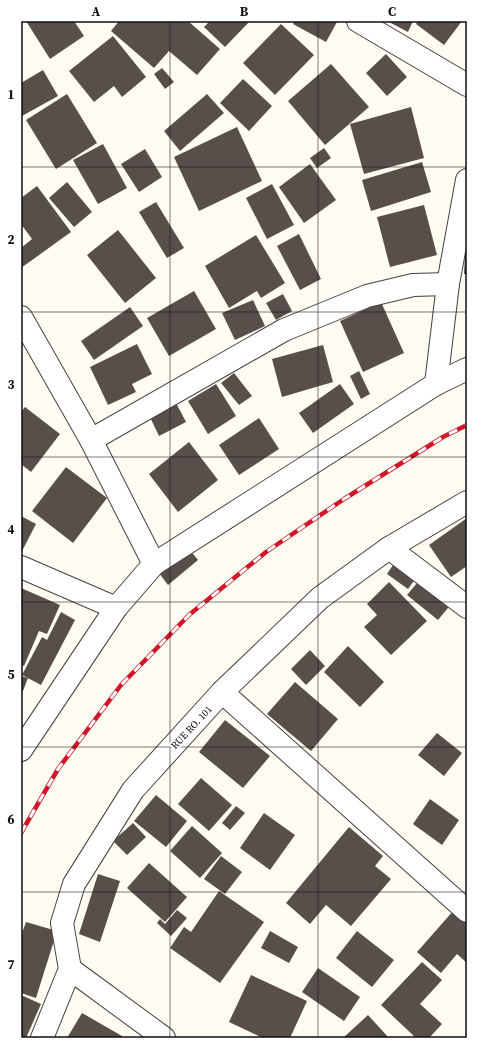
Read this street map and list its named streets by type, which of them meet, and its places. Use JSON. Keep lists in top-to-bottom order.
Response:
{
  "streets": {
    "street": ["RUE RO. 101"]
  },
  "grid": {
    "columns": ["A", "B", "C"],
    "rows": [
      "1",
      "2",
      "3",
      "4",
      "5",
      "6",
      "7"
    ]
  }
}
